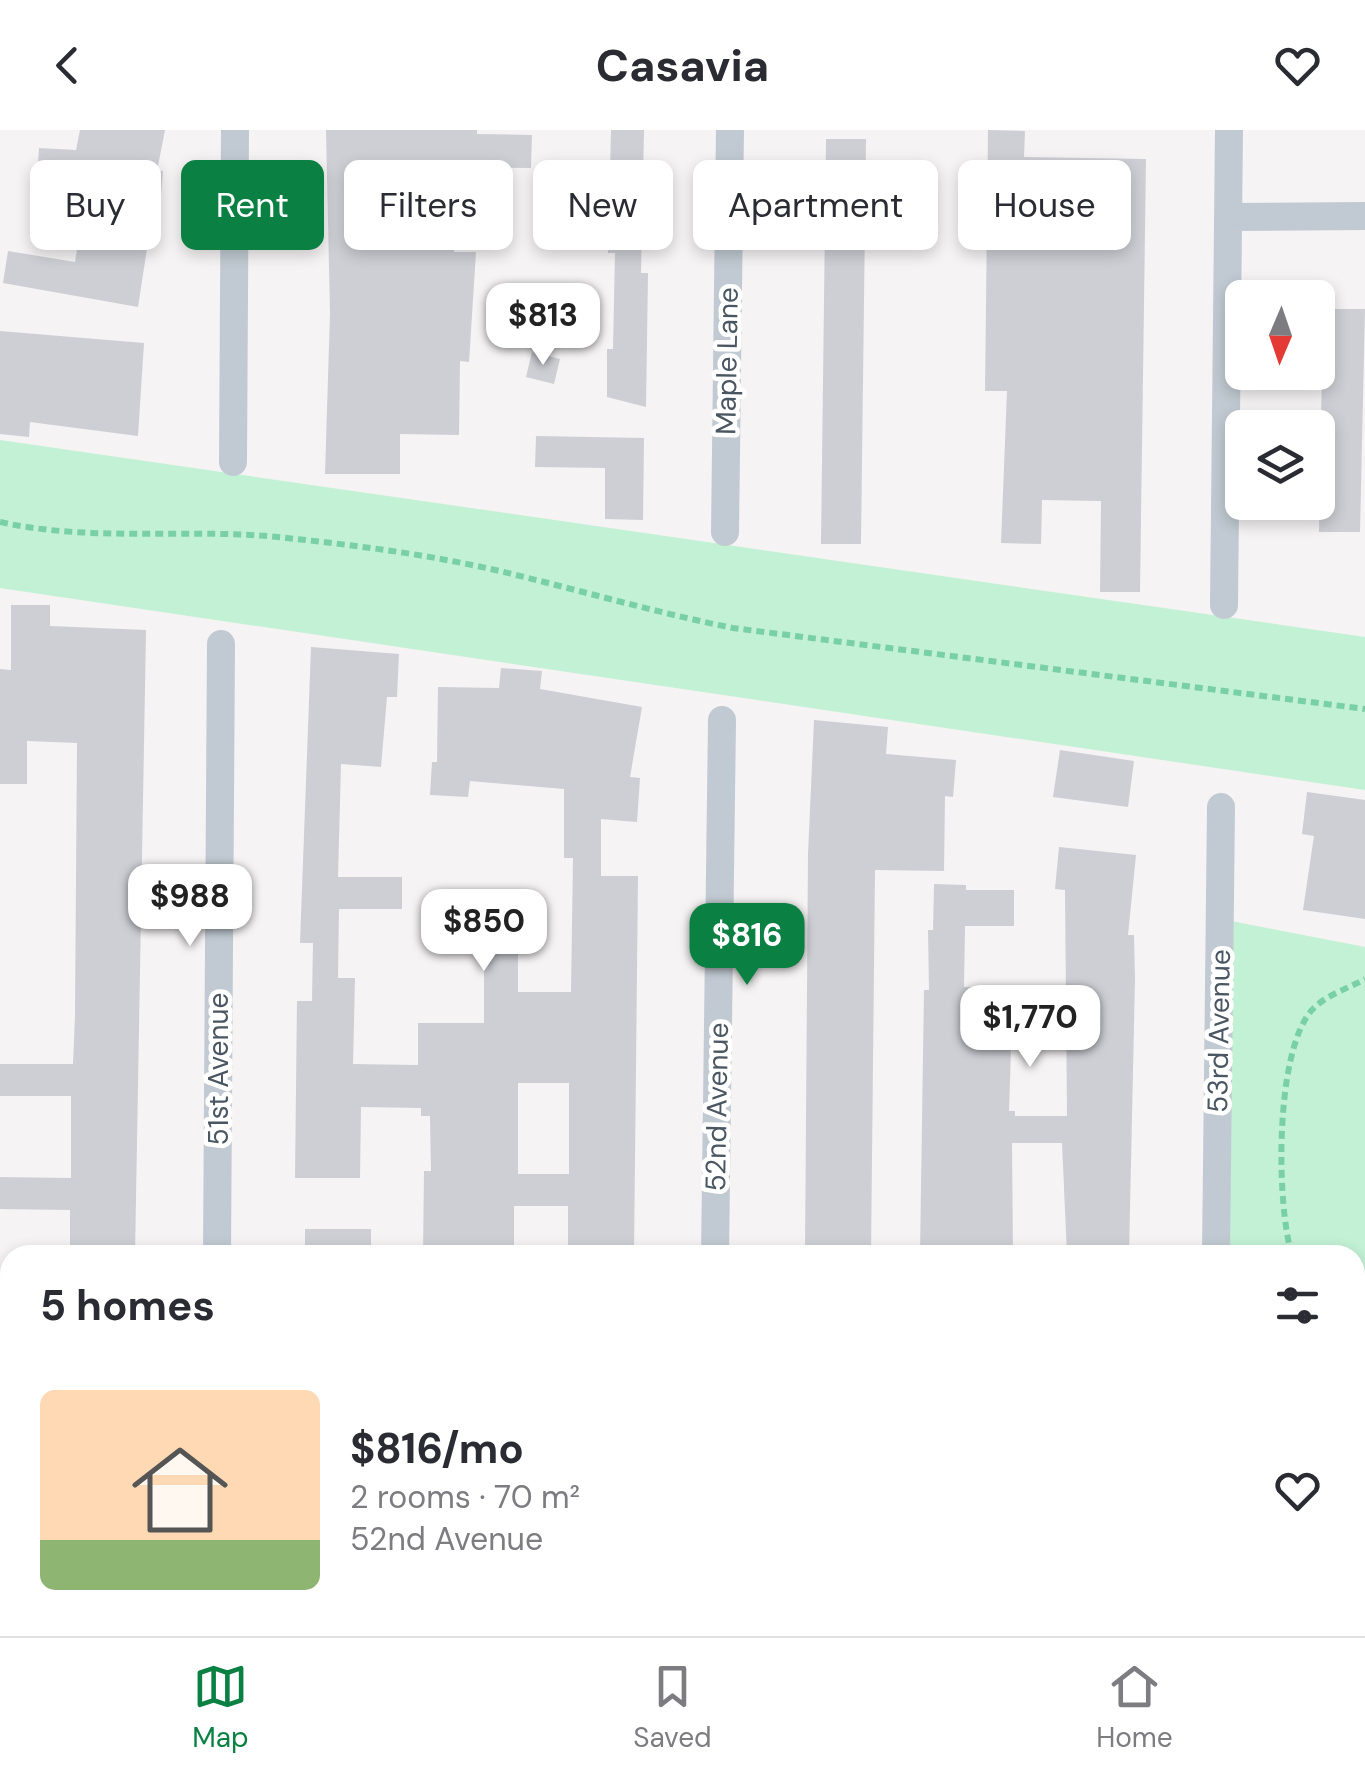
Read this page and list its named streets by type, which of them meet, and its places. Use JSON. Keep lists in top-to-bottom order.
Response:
{
  "streets": {
    "street": [
      "Maple Lane",
      "53rd Avenue",
      "51st Avenue",
      "52nd Avenue"
    ]
  },
  "north": "bottom",
  "page": {
    "header": "Casavia",
    "chip": [
      "Buy",
      "Rent",
      "Filters",
      "New",
      "Apartment",
      "House"
    ],
    "price": [
      "$813",
      "$988",
      "$850",
      "$816",
      "$1,770"
    ],
    "heading": "5 homes",
    "list": [
      {
        "name": "$816/mo",
        "note": "2 rooms · 70 m² · 52nd Avenue"
      }
    ],
    "tabs": ["Map", "Saved", "Home"]
  }
}
